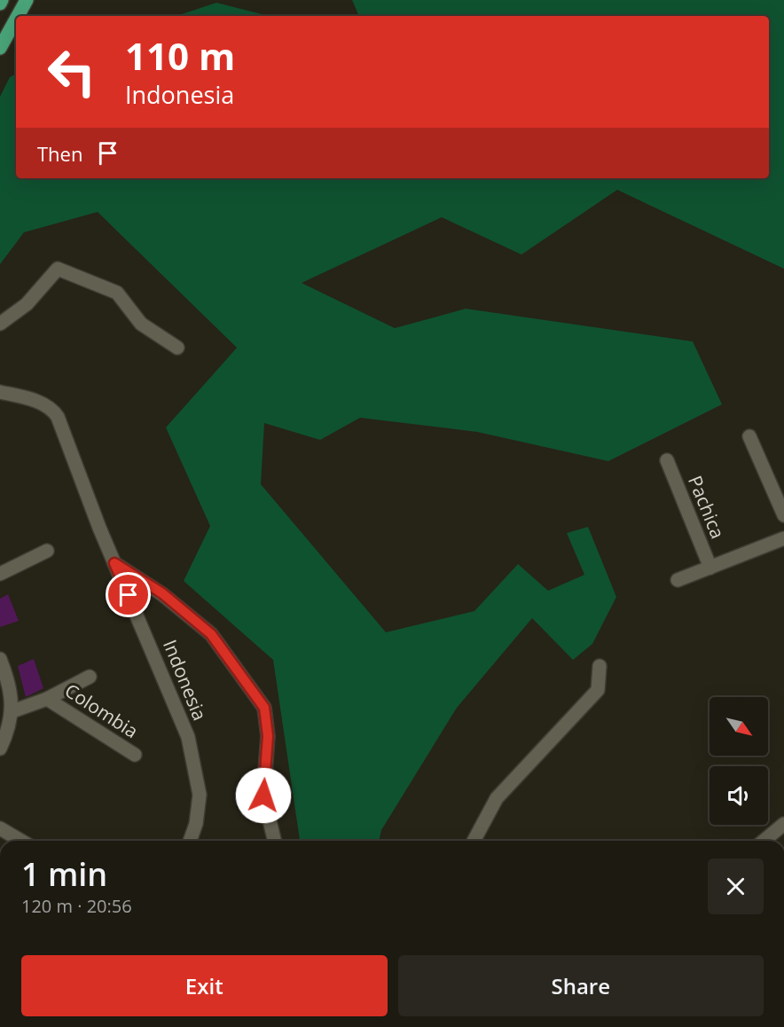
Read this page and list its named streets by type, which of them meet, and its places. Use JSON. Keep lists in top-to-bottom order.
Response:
{
  "streets": {
    "street": ["Pachica", "Indonesia", "Colombia"]
  },
  "north": "bottom right",
  "page": {
    "turn": ["110 m", "Indonesia"],
    "then": "Then",
    "heading": ["1 min", "120 m · 20:56"],
    "buttons": ["Exit", "Share"]
  }
}
